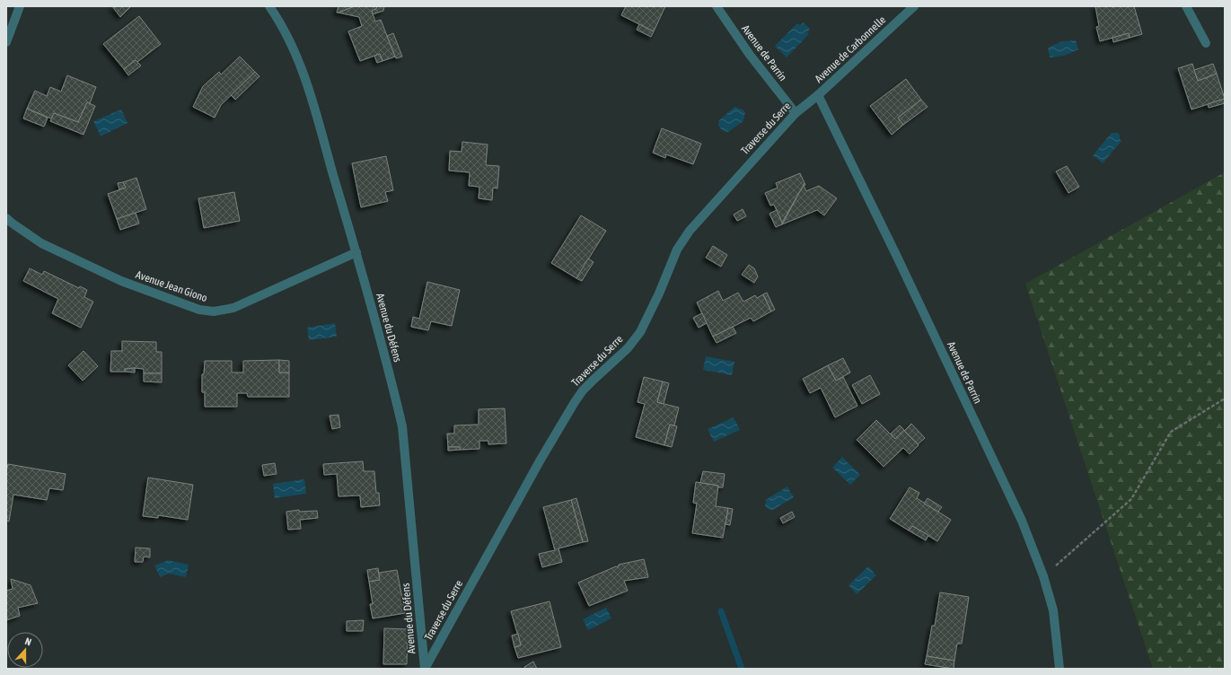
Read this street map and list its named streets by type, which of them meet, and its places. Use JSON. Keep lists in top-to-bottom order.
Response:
{
  "streets": {
    "street": [
      "Avenue de Carbonnelle",
      "Avenue de Parrin",
      "Traverse du Serre",
      "Avenue Jean Giono",
      "Avenue du Défens"
    ]
  },
  "crossings": [
    ["Avenue de Carbonnelle", "Avenue de Parrin"],
    ["Avenue de Carbonnelle", "Traverse du Serre"],
    ["Avenue de Parrin", "Traverse du Serre"],
    ["Traverse du Serre", "Avenue du Défens"],
    ["Avenue Jean Giono", "Avenue du Défens"]
  ],
  "north": "top"
}
